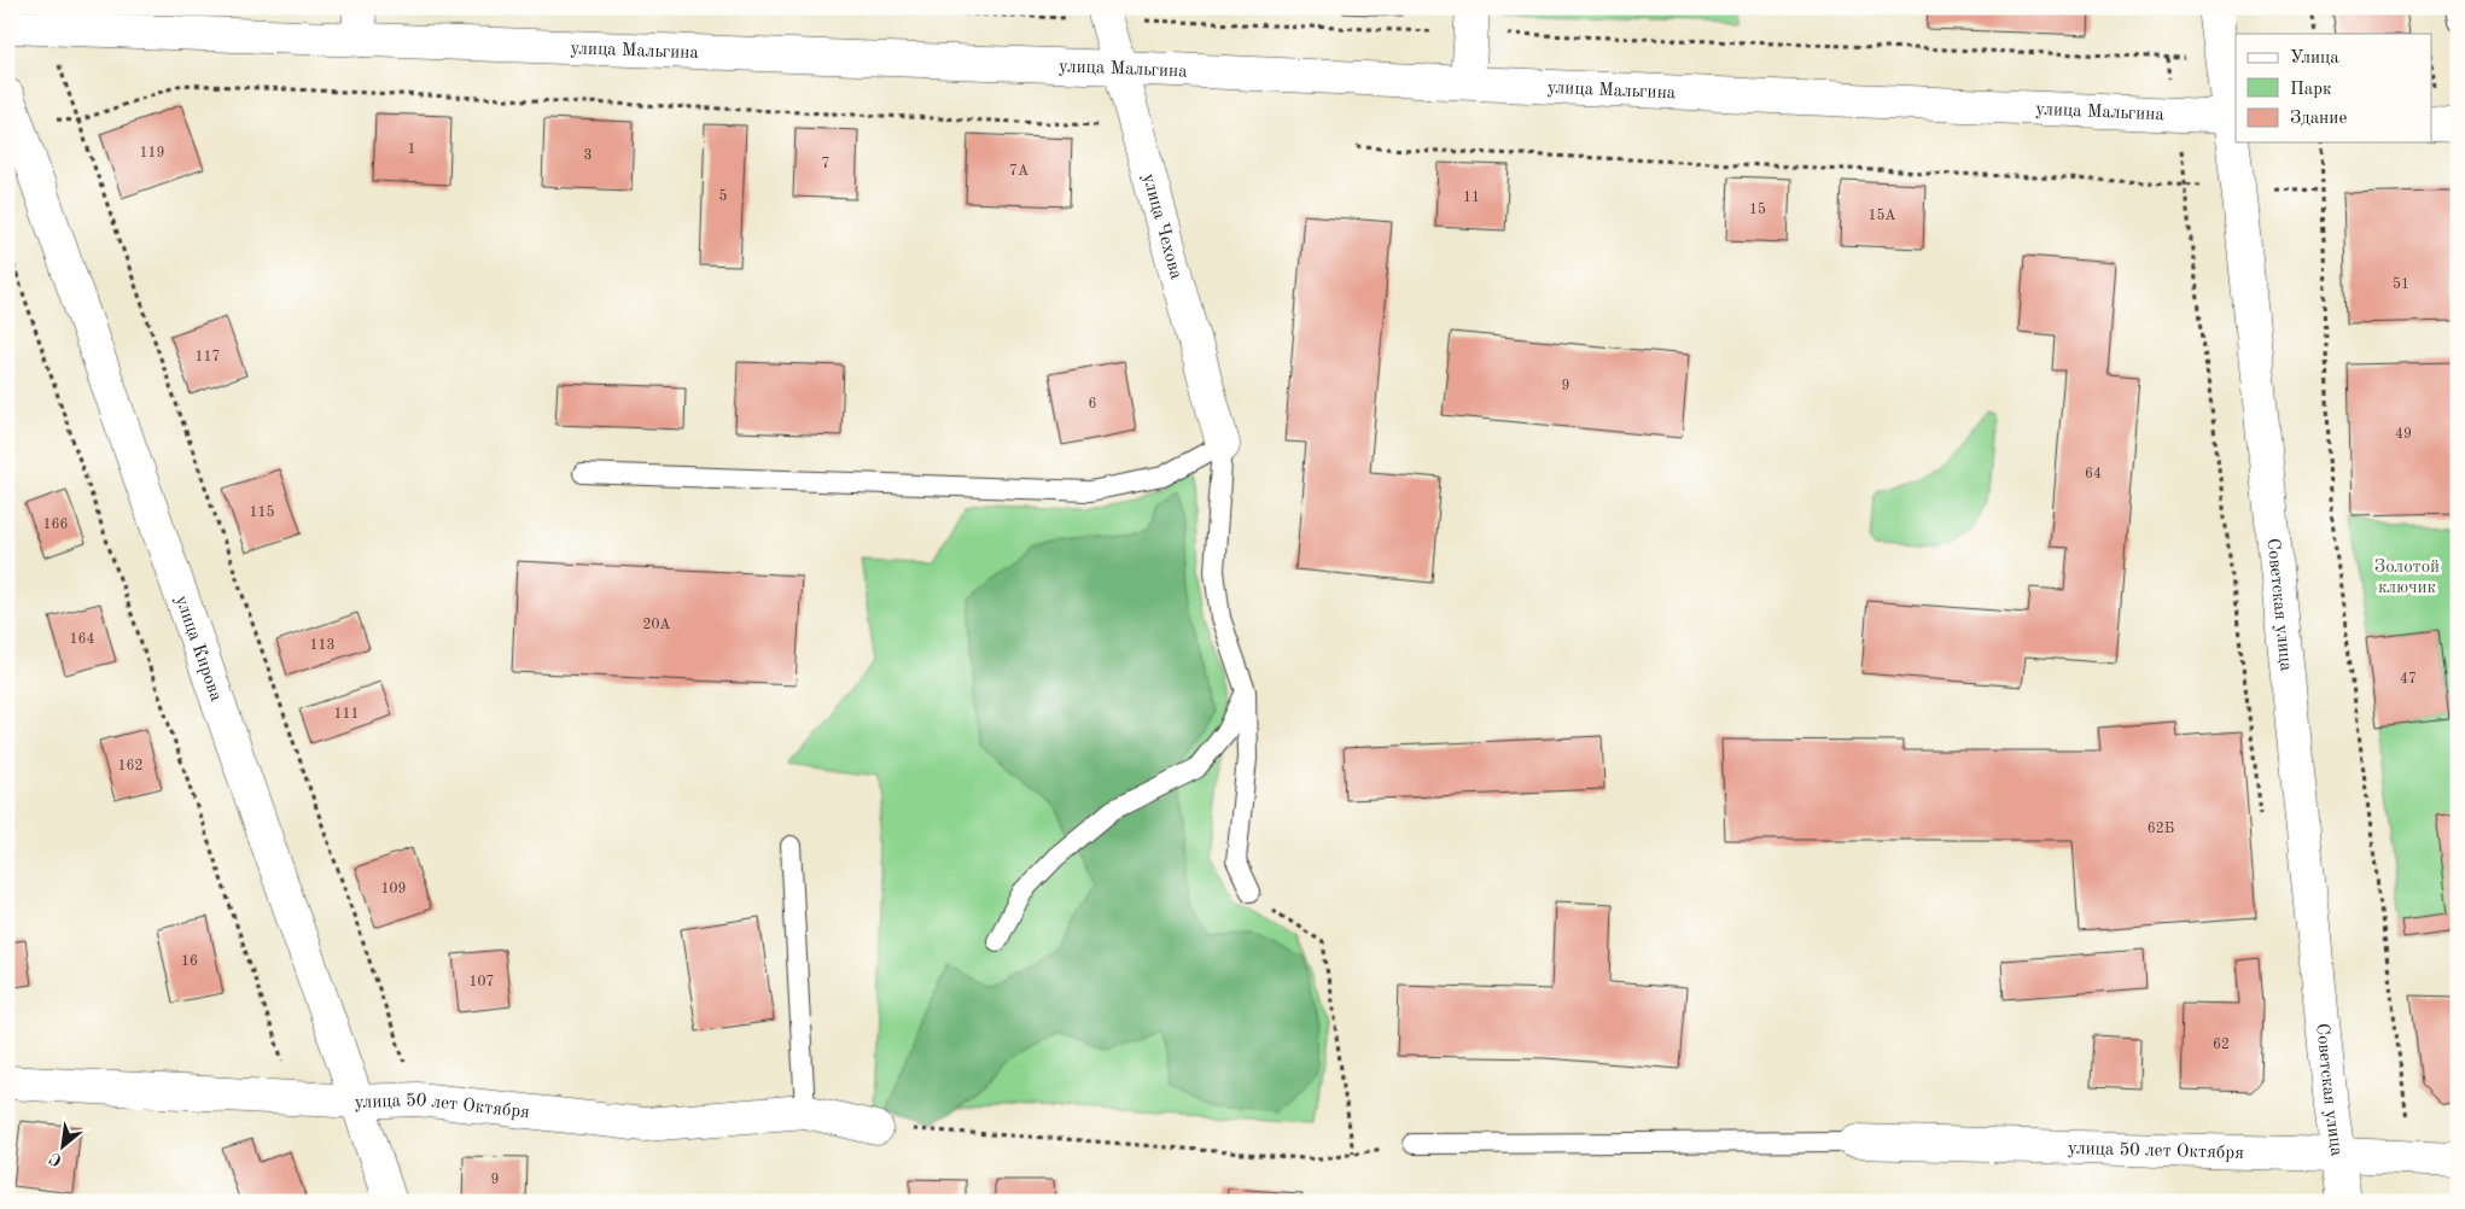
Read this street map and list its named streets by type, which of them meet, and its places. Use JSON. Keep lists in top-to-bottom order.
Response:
{
  "streets": {
    "street": [
      "улица Мальгина",
      "улица Чехова",
      "Советская улица",
      "улица Кирова",
      "улица 50 лет Октября"
    ]
  },
  "crossings": [
    ["улица Мальгина", "улица Чехова"],
    ["улица Мальгина", "Советская улица"],
    ["Советская улица", "улица 50 лет Октября"],
    ["улица Кирова", "улица 50 лет Октября"]
  ],
  "parks": ["Золотой ключик"],
  "house_numbers": [
    "1",
    "119",
    "3",
    "7",
    "7А",
    "5",
    "11",
    "15",
    "15А",
    "51",
    "117",
    "9",
    "6",
    "49",
    "64",
    "115",
    "166",
    "20А",
    "164",
    "113",
    "47",
    "111",
    "162",
    "62Б",
    "109",
    "16",
    "107",
    "62",
    "9"
  ],
  "legend": ["Улица", "Парк", "Здание"],
  "north": "bottom left"
}
